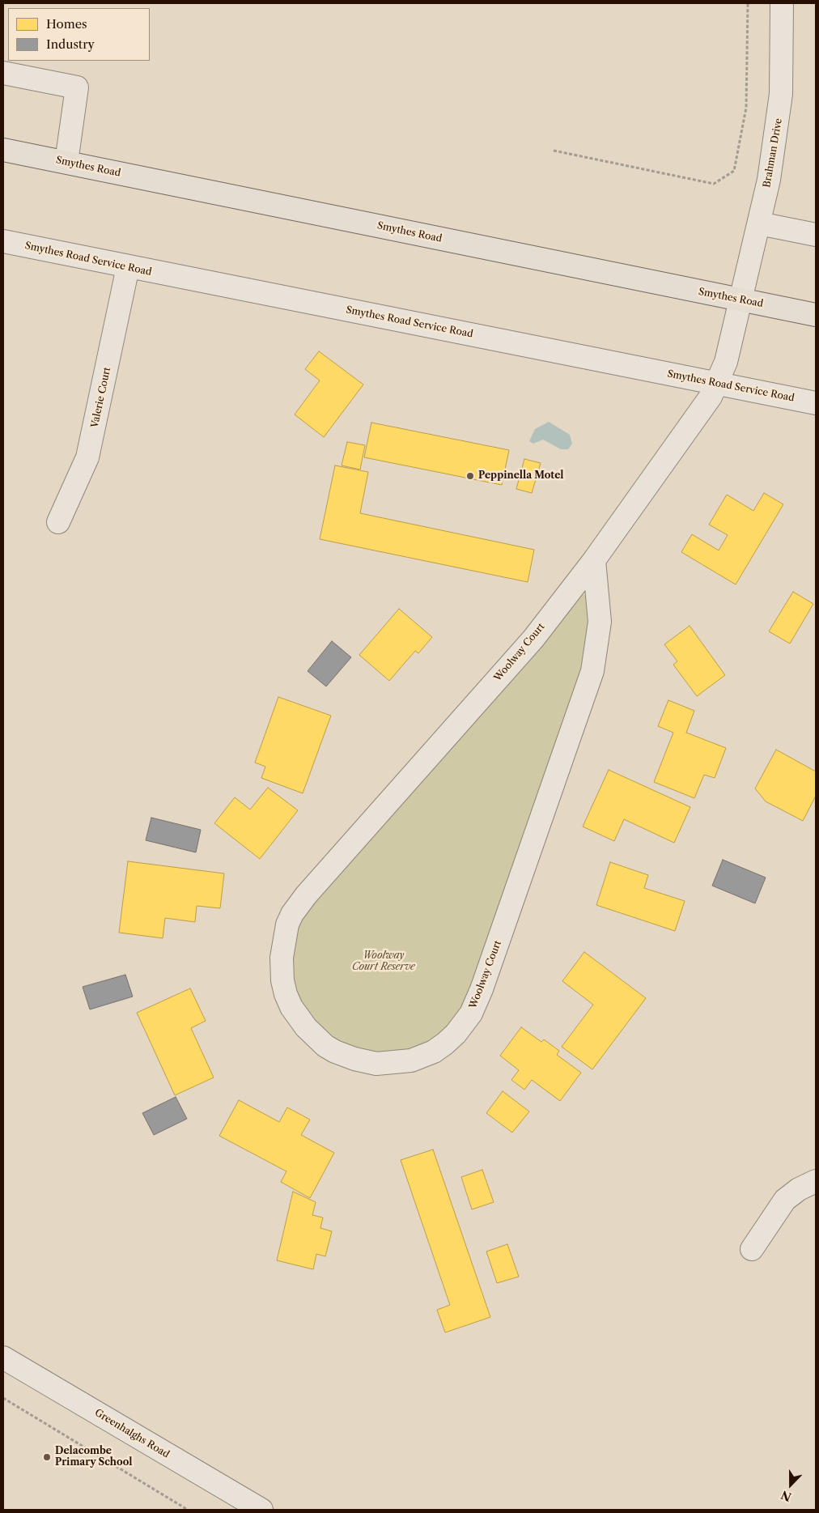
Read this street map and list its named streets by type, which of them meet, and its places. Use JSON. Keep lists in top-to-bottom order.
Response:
{
  "streets": {
    "main road": ["Smythes Road"],
    "street": [
      "Brahman Drive",
      "Smythes Road Service Road",
      "Valerie Court",
      "Woolway Court",
      "Greenhalghs Road"
    ]
  },
  "crossings": [
    ["Brahman Drive", "Smythes Road"],
    ["Brahman Drive", "Woolway Court"],
    ["Smythes Road", "Woolway Court"],
    ["Smythes Road Service Road", "Valerie Court"],
    ["Smythes Road Service Road", "Woolway Court"]
  ],
  "parks": ["Woolway Court Reserve"],
  "places": ["Peppinella Motel", "Delacombe Primary School"],
  "legend": ["Homes", "Industry"],
  "north": "bottom"
}
